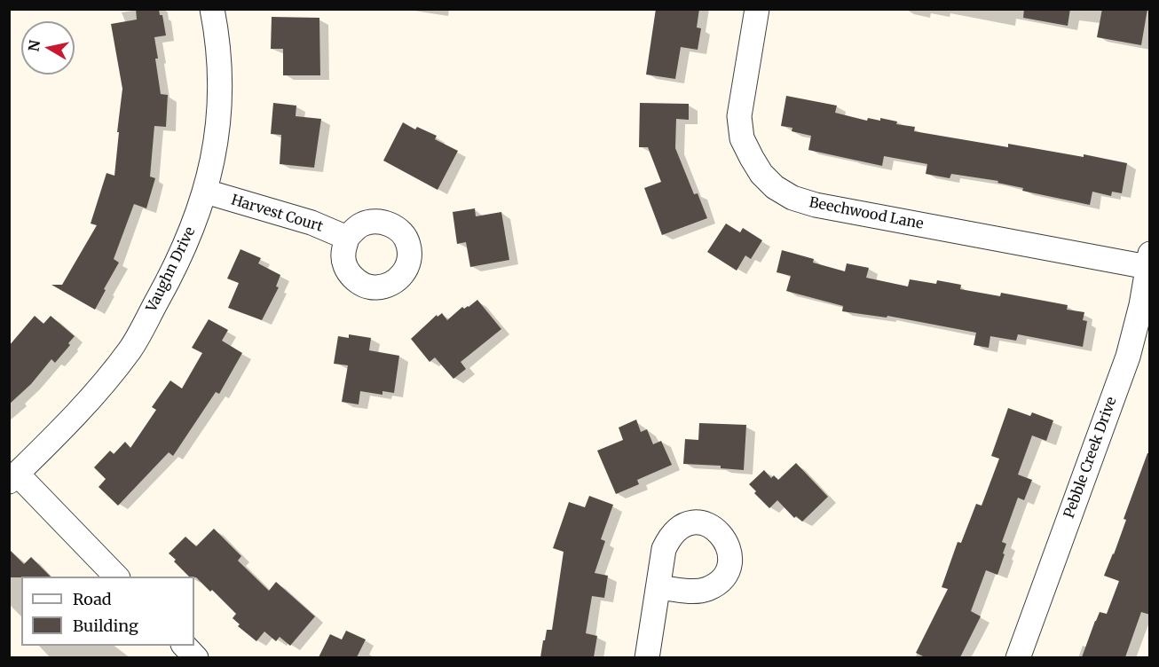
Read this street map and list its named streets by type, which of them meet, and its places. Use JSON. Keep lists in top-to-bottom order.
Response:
{
  "streets": {
    "street": [
      "Harvest Court",
      "Beechwood Lane",
      "Vaughn Drive",
      "Pebble Creek Drive"
    ]
  },
  "crossings": [
    ["Harvest Court", "Vaughn Drive"],
    ["Beechwood Lane", "Pebble Creek Drive"]
  ],
  "legend": ["Road", "Building"],
  "north": "left"
}
